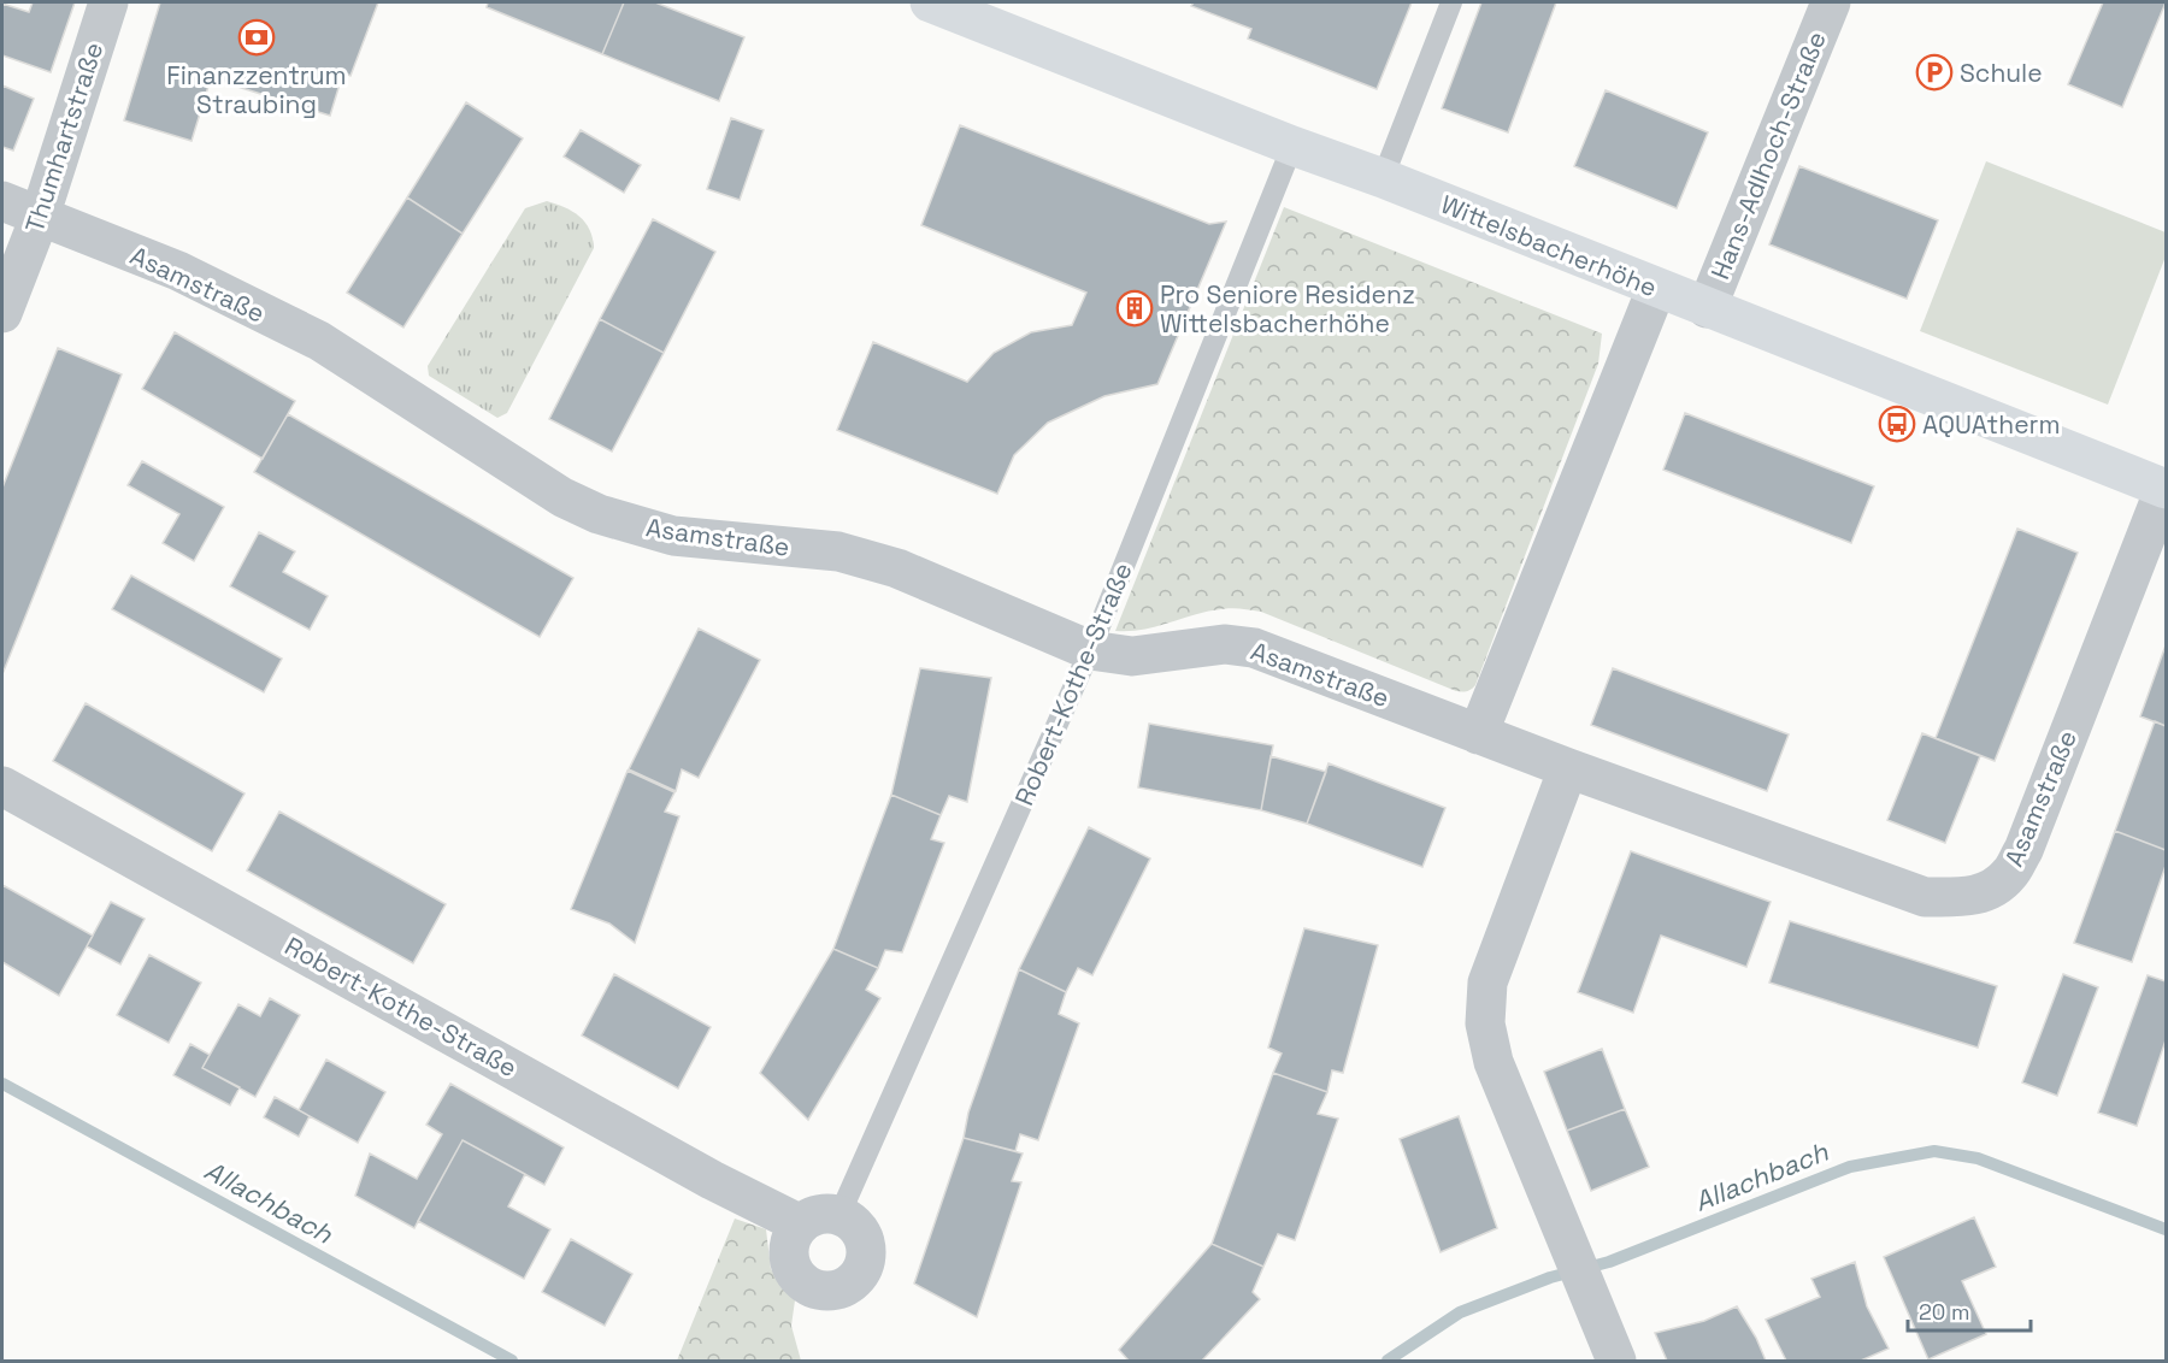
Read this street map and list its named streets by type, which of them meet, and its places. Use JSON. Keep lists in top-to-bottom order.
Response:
{
  "streets": {
    "street": [
      "Thumhartstraße",
      "Hans-Adlhoch-Straße",
      "Wittelsbacherhöhe",
      "Asamstraße",
      "Robert-Kothe-Straße"
    ]
  },
  "crossings": [
    ["Thumhartstraße", "Asamstraße"],
    ["Hans-Adlhoch-Straße", "Wittelsbacherhöhe"],
    ["Wittelsbacherhöhe", "Asamstraße"],
    ["Wittelsbacherhöhe", "Robert-Kothe-Straße"],
    ["Asamstraße", "Robert-Kothe-Straße"]
  ],
  "water": ["Allachbach"],
  "places": {
    "bank": ["Finanzzentrum Straubing"],
    "parking": ["Schule"],
    "building": ["Pro Seniore Residenz Wittelsbacherhöhe"],
    "bus stop": ["AQUAtherm"]
  },
  "scale_bar": "20 m"
}
